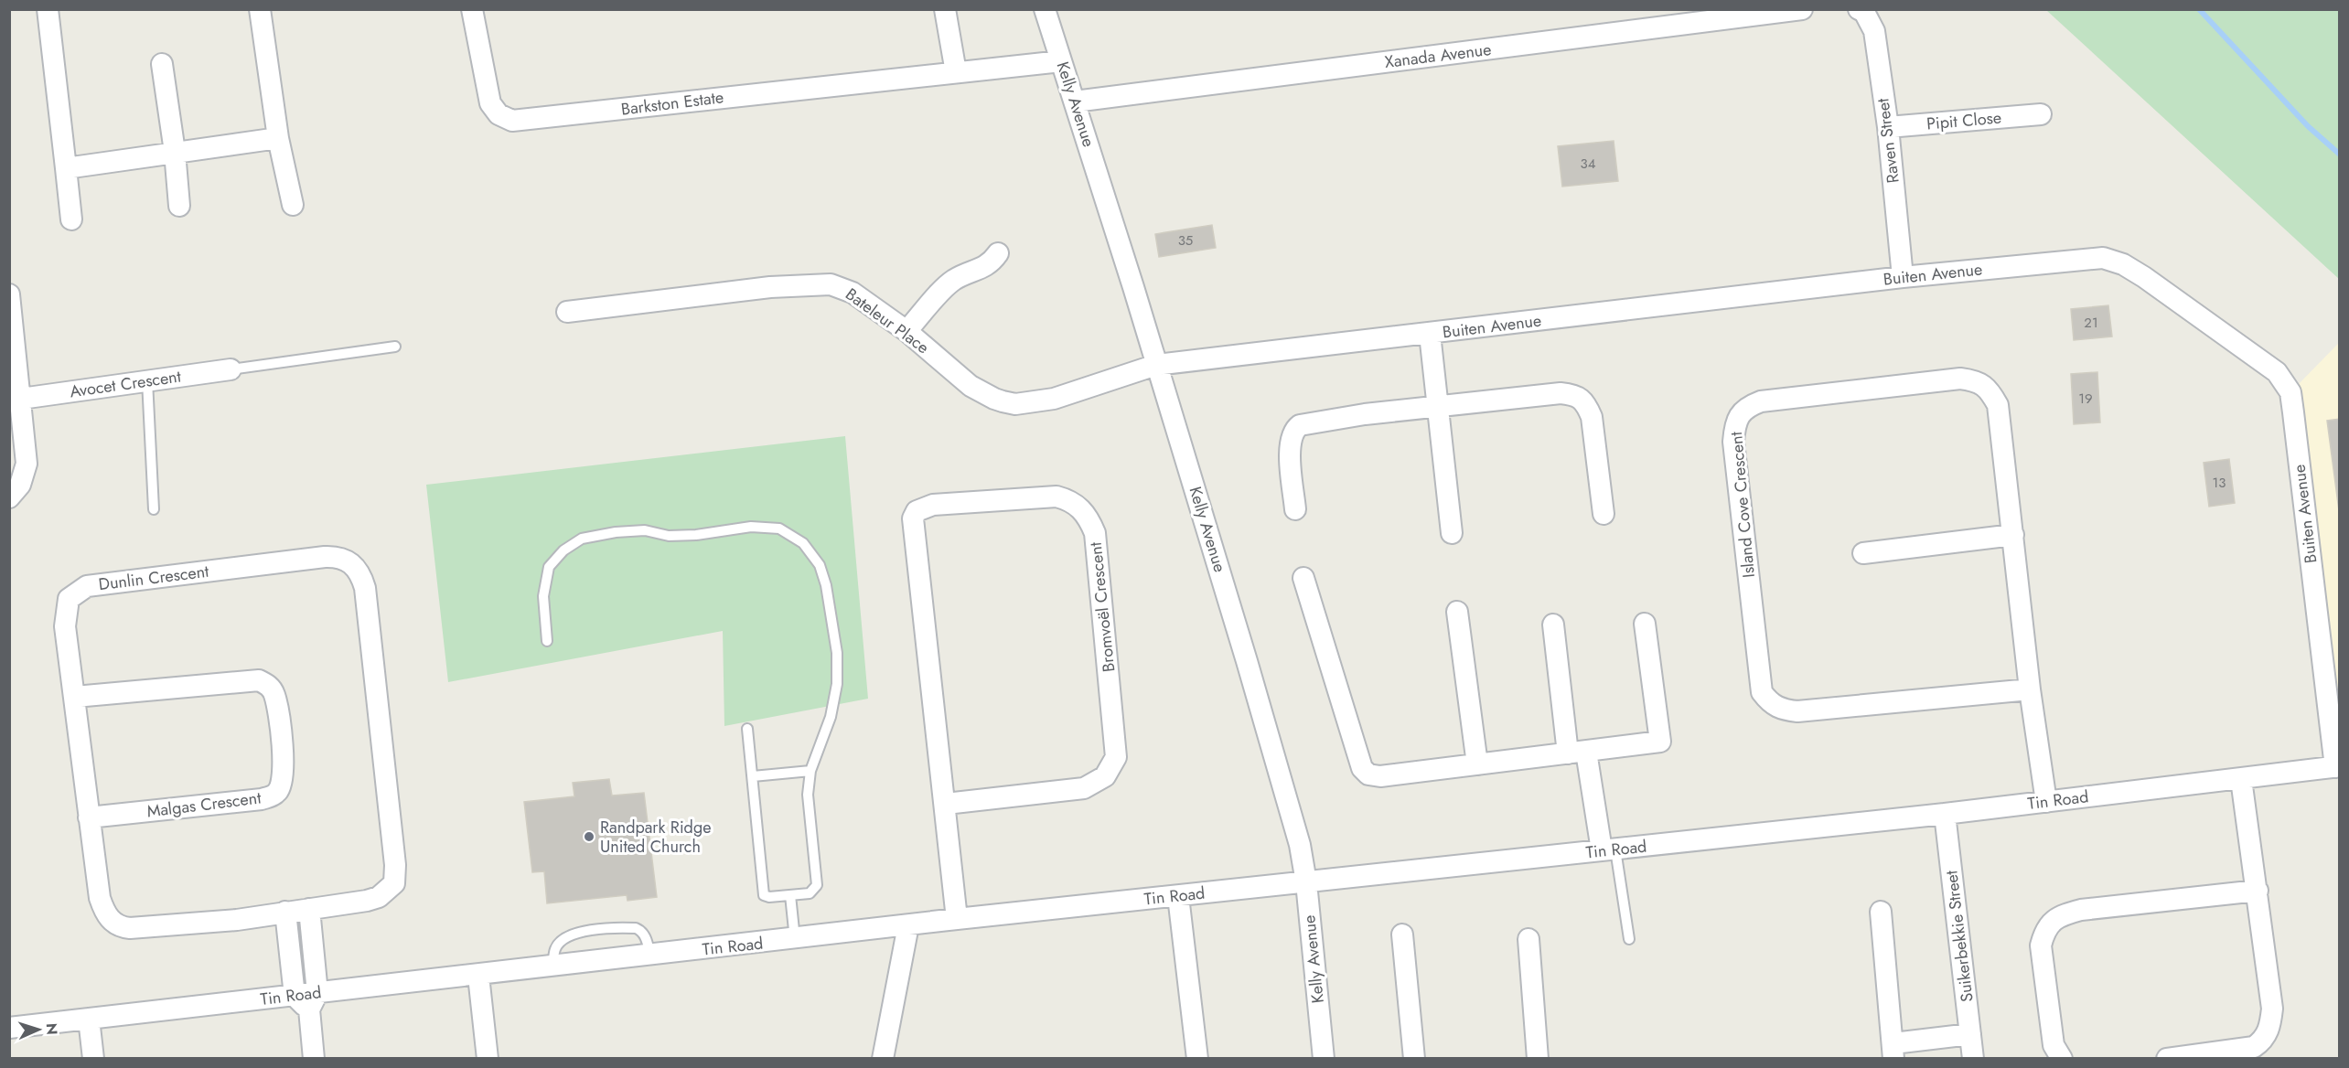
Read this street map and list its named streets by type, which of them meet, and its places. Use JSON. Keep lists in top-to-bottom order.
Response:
{
  "streets": {
    "street": [
      "Xanada Avenue",
      "Barkston Estate",
      "Kelly Avenue",
      "Pipit Close",
      "Raven Street",
      "Buiten Avenue",
      "Bateleur Place",
      "Avocet Crescent",
      "Island Cove Crescent",
      "Dunlin Crescent",
      "Bromvoël Crescent",
      "Tin Road",
      "Malgas Crescent",
      "Suikerbekkie Street"
    ]
  },
  "crossings": [
    ["Xanada Avenue", "Kelly Avenue"],
    ["Barkston Estate", "Kelly Avenue"],
    ["Kelly Avenue", "Buiten Avenue"],
    ["Kelly Avenue", "Bateleur Place"],
    ["Kelly Avenue", "Tin Road"],
    ["Pipit Close", "Raven Street"],
    ["Raven Street", "Buiten Avenue"],
    ["Buiten Avenue", "Bateleur Place"],
    ["Buiten Avenue", "Tin Road"],
    ["Island Cove Crescent", "Tin Road"],
    ["Dunlin Crescent", "Malgas Crescent"],
    ["Bromvoël Crescent", "Tin Road"],
    ["Tin Road", "Suikerbekkie Street"]
  ],
  "places": ["Randpark Ridge United Church"],
  "house_numbers": [
    "34",
    "35",
    "21",
    "19",
    "13"
  ],
  "north": "right"
}
